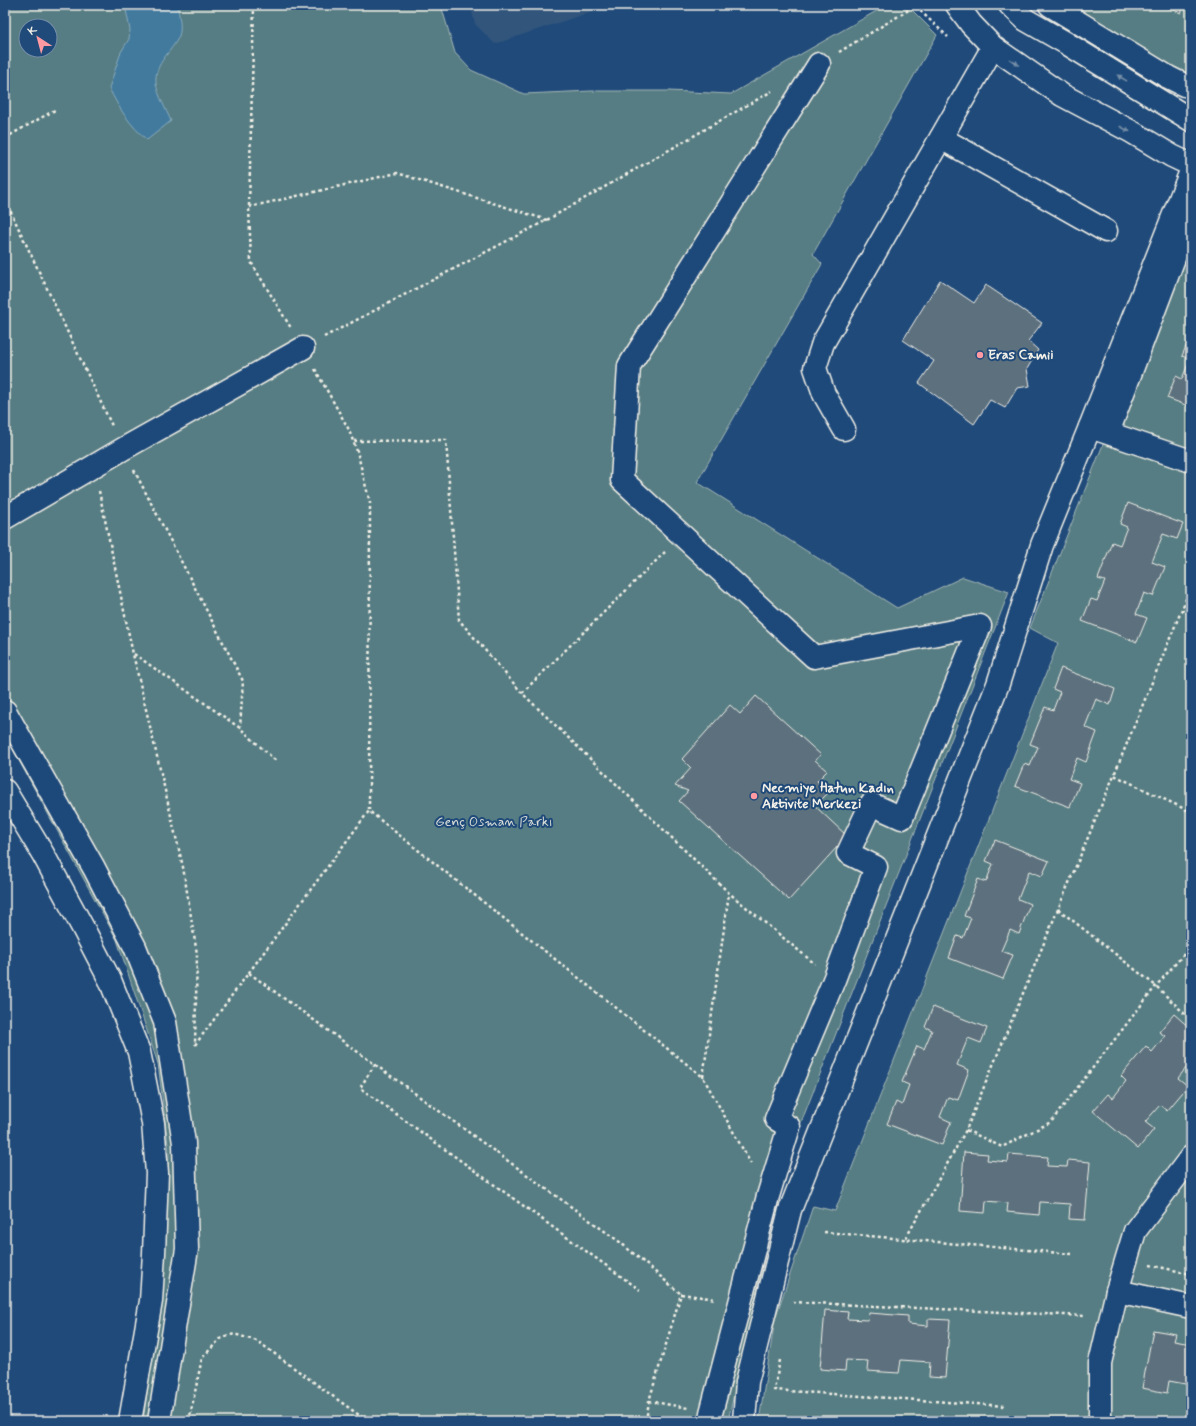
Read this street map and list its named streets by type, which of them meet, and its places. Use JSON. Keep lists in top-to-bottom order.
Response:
{
  "parks": ["Genç Osman Parkı"],
  "places": ["Eras Camii", "Necmiye Hatun Kadın Aktivite Merkezi"],
  "north": "top left"
}
